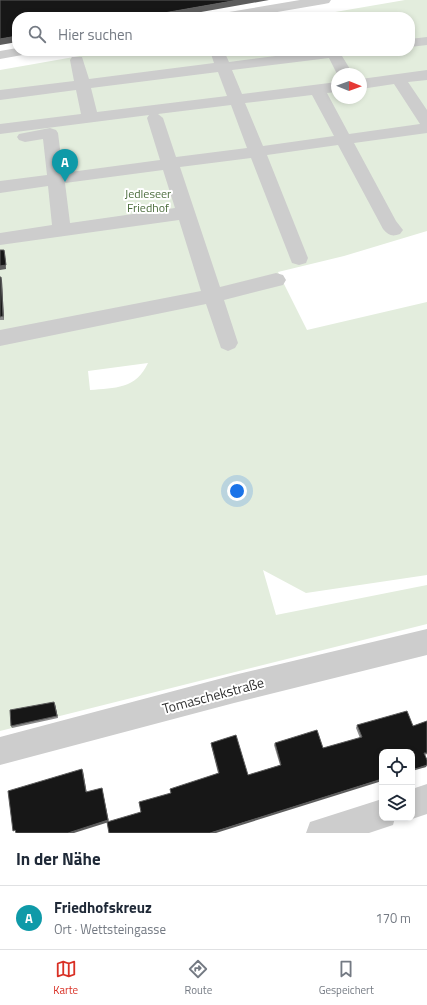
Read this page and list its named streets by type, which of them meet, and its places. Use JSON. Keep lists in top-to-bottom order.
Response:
{
  "streets": {
    "street": ["Tomaschekstraße"]
  },
  "parks": ["Jedleseer Friedhof"],
  "north": "right",
  "page": {
    "search": "Hier suchen",
    "pins": "A",
    "heading": "In der Nähe",
    "list": [
      {
        "mark": "A",
        "name": "Friedhofskreuz",
        "note": "Ort · Wettsteingasse",
        "value": "170 m"
      }
    ],
    "nav": ["Karte", "Route", "Gespeichert"]
  }
}
